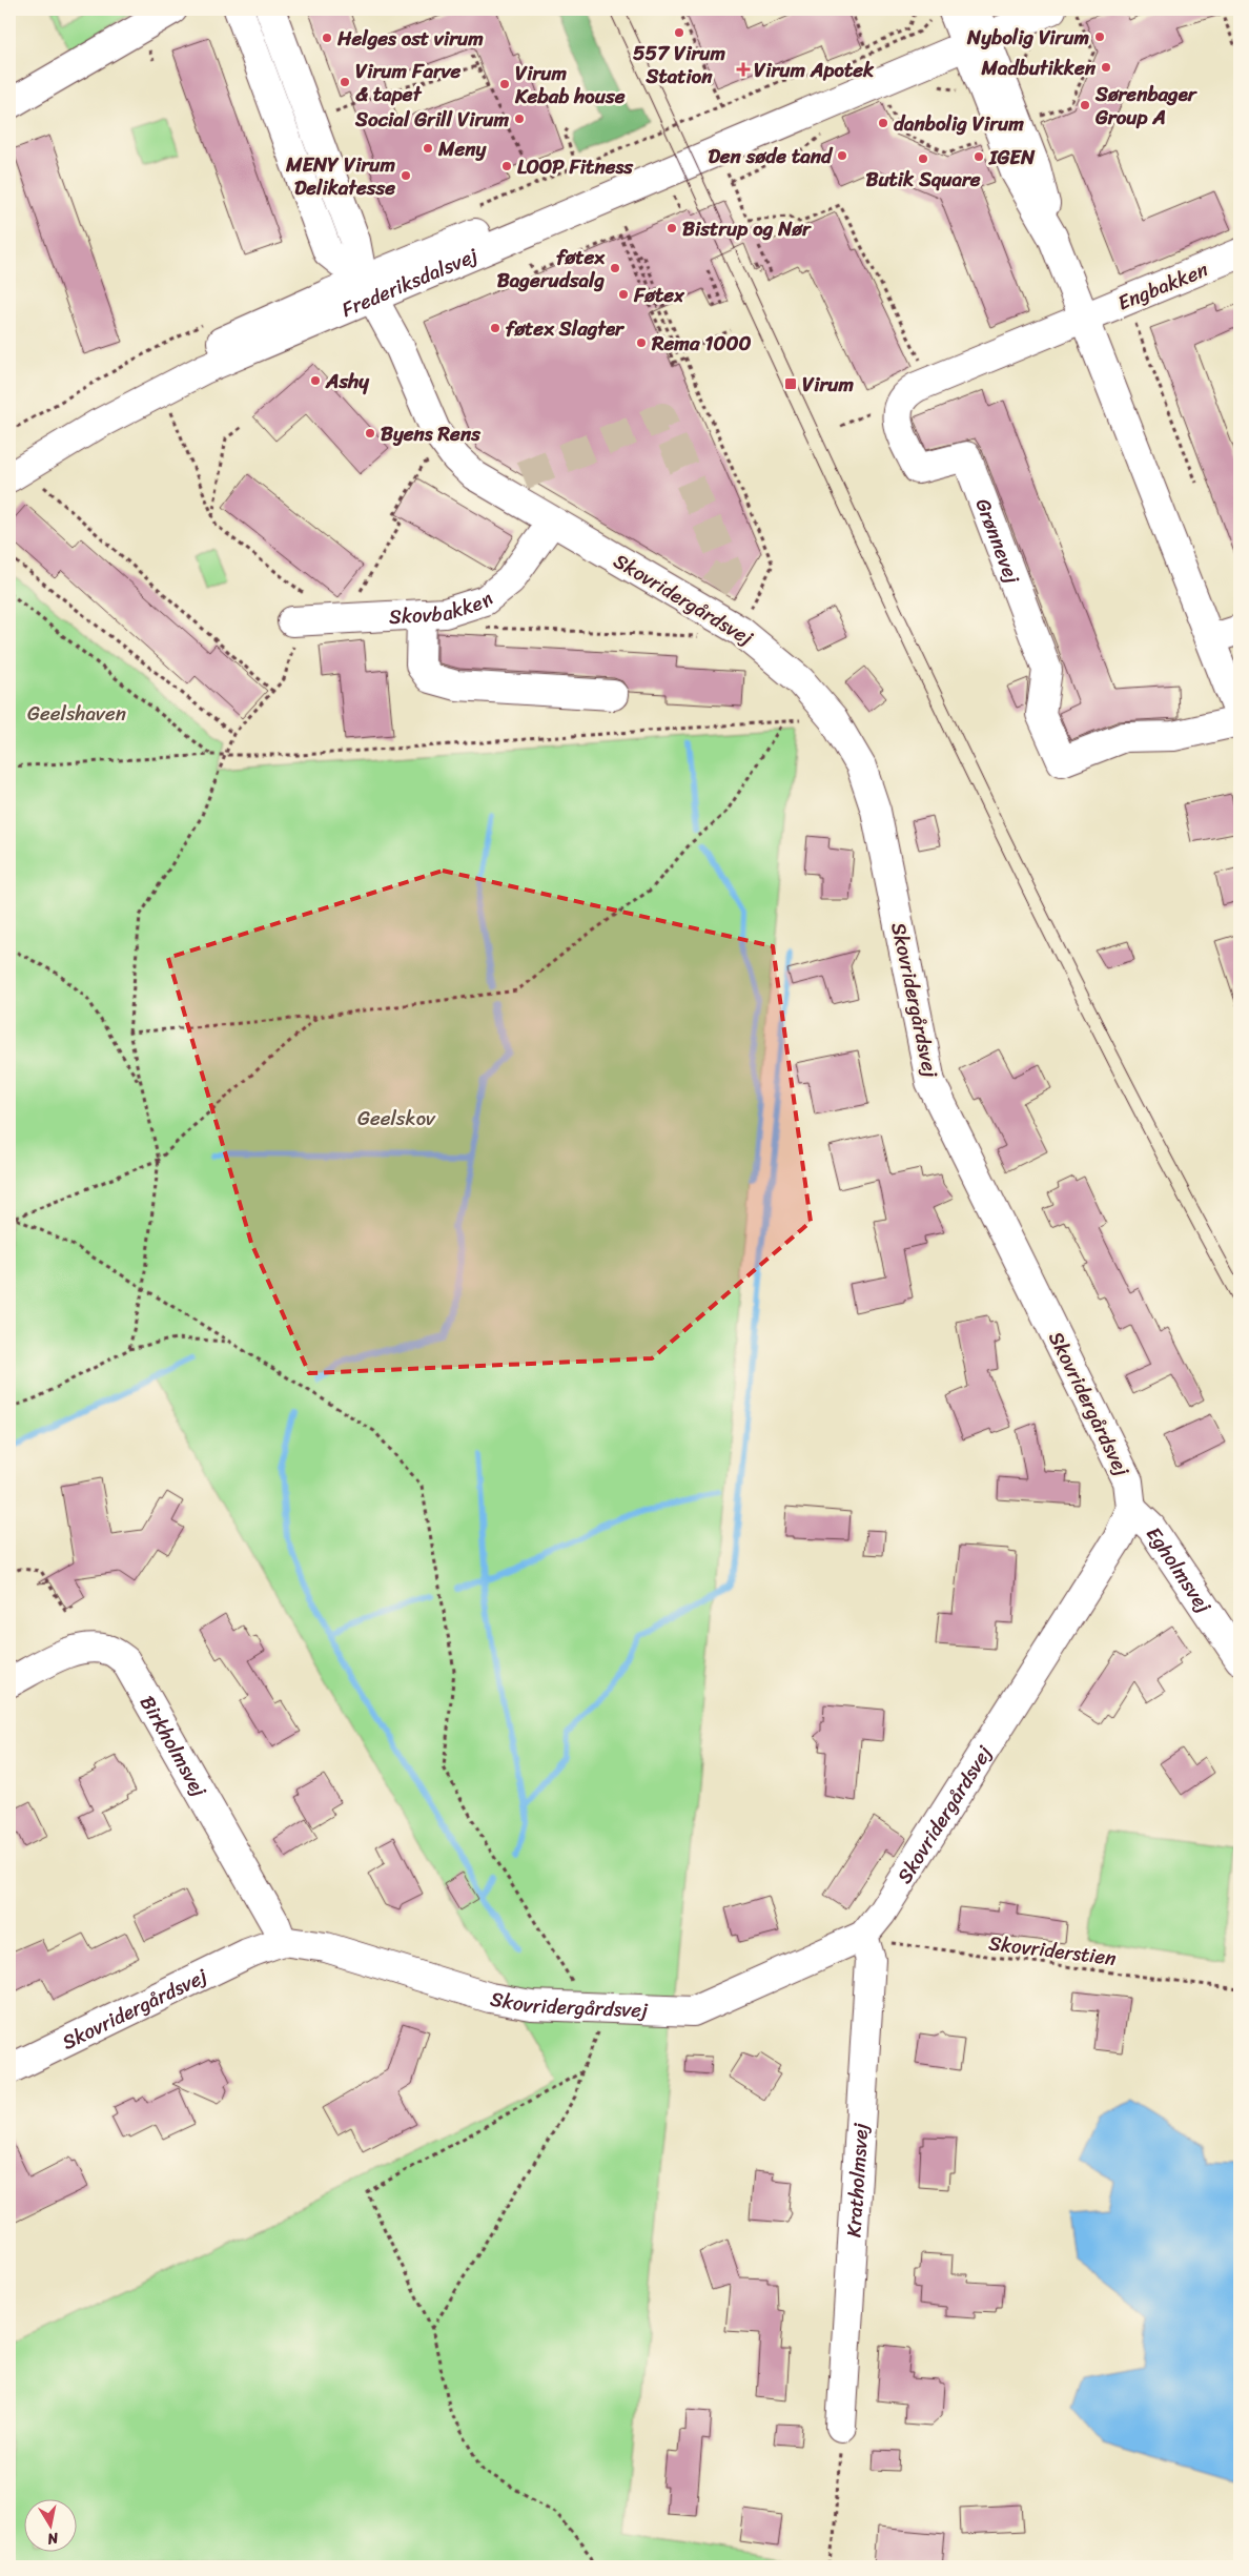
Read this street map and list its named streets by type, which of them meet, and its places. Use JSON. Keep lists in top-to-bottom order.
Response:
{
  "streets": {
    "street": [
      "Frederiksdalsvej",
      "Engbakken",
      "Grønnevej",
      "Skovridergårdsvej",
      "Skovbakken",
      "Egholmsvej",
      "Birkholmsvej",
      "Kratholmsvej"
    ],
    "path": ["Skovriderstien"]
  },
  "crossings": [
    ["Frederiksdalsvej", "Skovridergårdsvej"],
    ["Engbakken", "Grønnevej"],
    ["Skovridergårdsvej", "Skovbakken"],
    ["Skovridergårdsvej", "Egholmsvej"],
    ["Skovridergårdsvej", "Birkholmsvej"],
    ["Skovridergårdsvej", "Skovriderstien"],
    ["Skovridergårdsvej", "Kratholmsvej"],
    ["Skovriderstien", "Kratholmsvej"]
  ],
  "parks": ["Geelshaven", "Geelskov"],
  "places": {
    "other": [
      "557 Virum Station",
      "Nybolig Virum",
      "Helges ost virum",
      "Madbutikken",
      "Virum Farve & tapet",
      "Virum Kebab house",
      "Sørenbager Group A",
      "Social Grill Virum",
      "danbolig Virum",
      "Meny",
      "Den søde tand",
      "IGEN",
      "Butik Square",
      "LOOP Fitness",
      "MENY Virum Delikatesse",
      "Bistrup og Nør",
      "føtex Bagerudsalg",
      "Føtex",
      "føtex Slagter",
      "Rema 1000",
      "Ashy",
      "Byens Rens"
    ],
    "health": ["Virum Apotek"],
    "transit": ["Virum"]
  },
  "north": "bottom"
}
